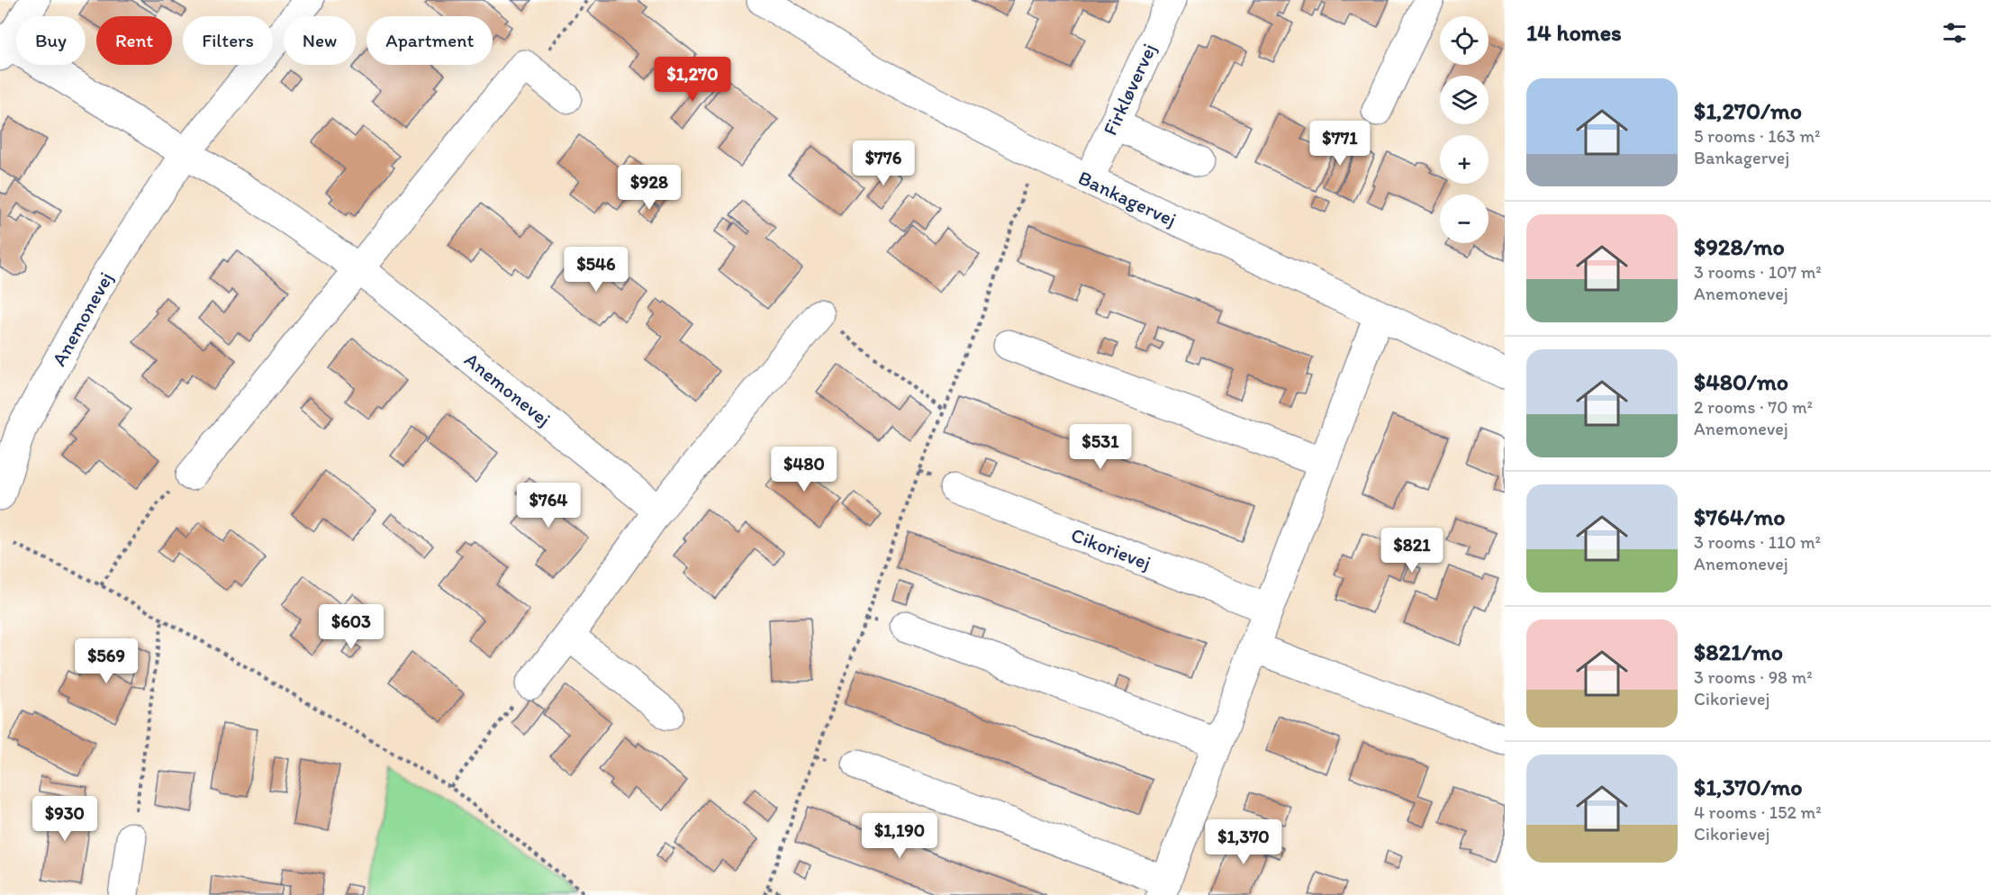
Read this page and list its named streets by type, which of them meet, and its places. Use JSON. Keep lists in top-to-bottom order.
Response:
{
  "streets": {
    "street": [
      "Firkløvervej",
      "Bankagervej",
      "Anemonevej",
      "Cikorievej"
    ]
  },
  "crossings": [
    ["Firkløvervej", "Bankagervej"]
  ],
  "page": {
    "heading": "14 homes",
    "map_buttons": ["+", "−"],
    "chip": [
      "Buy",
      "Rent",
      "Filters",
      "New",
      "Apartment"
    ],
    "price": [
      "$1,270",
      "$771",
      "$776",
      "$928",
      "$546",
      "$531",
      "$480",
      "$764",
      "$821",
      "$603",
      "$569",
      "$930",
      "$1,190",
      "$1,370"
    ],
    "list": [
      {
        "name": "$1,270/mo",
        "note": "5 rooms · 163 m² · Bankagervej"
      },
      {
        "name": "$928/mo",
        "note": "3 rooms · 107 m² · Anemonevej"
      },
      {
        "name": "$480/mo",
        "note": "2 rooms · 70 m² · Anemonevej"
      },
      {
        "name": "$764/mo",
        "note": "3 rooms · 110 m² · Anemonevej"
      },
      {
        "name": "$821/mo",
        "note": "3 rooms · 98 m² · Cikorievej"
      },
      {
        "name": "$1,370/mo",
        "note": "4 rooms · 152 m² · Cikorievej"
      }
    ]
  }
}
